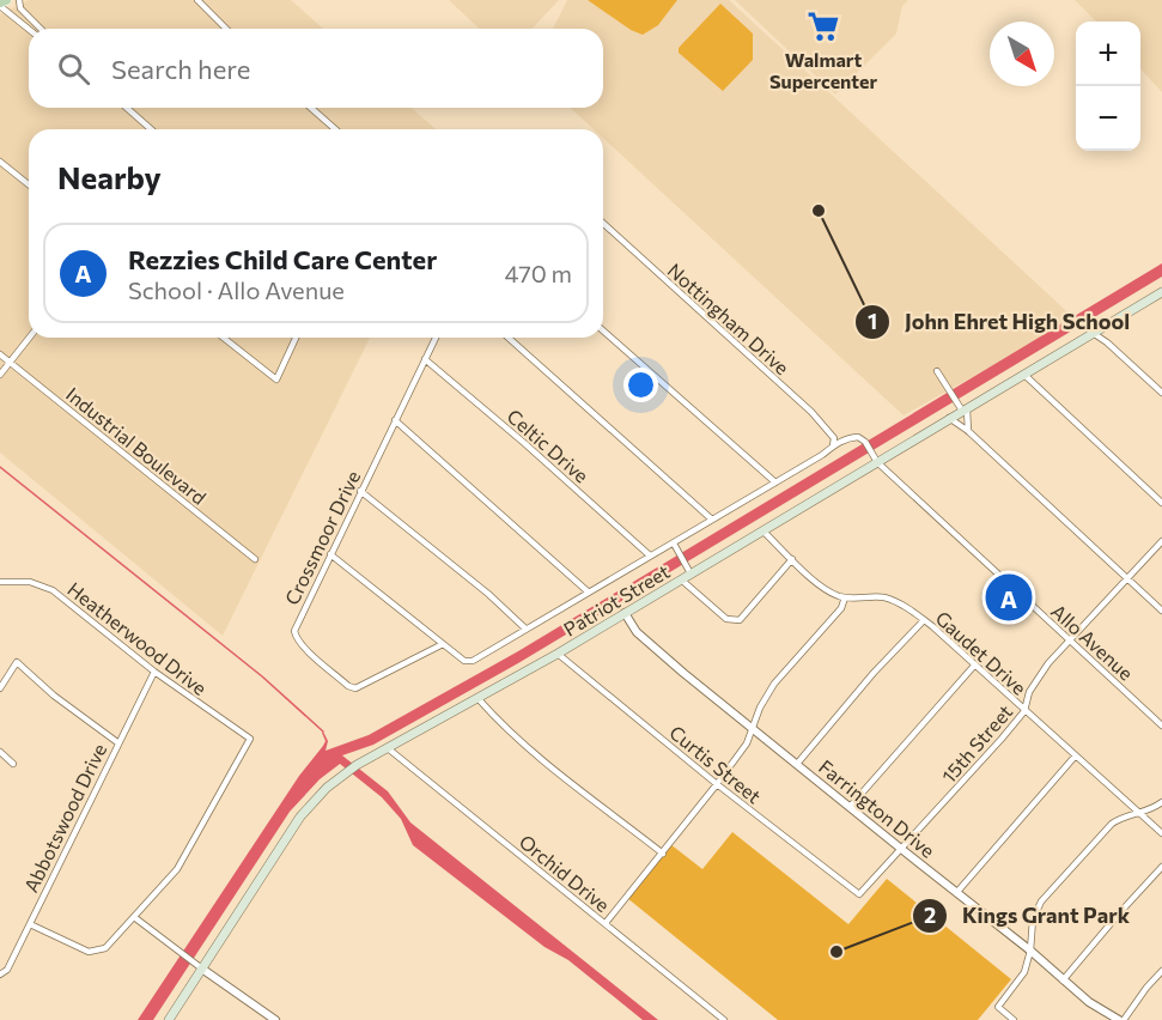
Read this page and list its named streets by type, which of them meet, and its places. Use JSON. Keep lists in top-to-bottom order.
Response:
{
  "streets": {
    "main road": ["Patriot Street"],
    "street": [
      "Nottingham Drive",
      "Industrial Boulevard",
      "Celtic Drive",
      "Crossmoor Drive",
      "Heatherwood Drive",
      "Allo Avenue",
      "Gaudet Drive",
      "15th Street",
      "Curtis Street",
      "Farrington Drive",
      "Abbotswood Drive",
      "Orchid Drive"
    ]
  },
  "crossings": [
    ["Nottingham Drive", "Patriot Street"],
    ["Nottingham Drive", "Allo Avenue"],
    ["Celtic Drive", "Crossmoor Drive"],
    ["Celtic Drive", "Patriot Street"],
    ["Crossmoor Drive", "Patriot Street"],
    ["Patriot Street", "Allo Avenue"],
    ["Patriot Street", "Gaudet Drive"],
    ["Patriot Street", "Curtis Street"],
    ["Patriot Street", "Farrington Drive"],
    ["Patriot Street", "Orchid Drive"],
    ["Heatherwood Drive", "Abbotswood Drive"],
    ["Allo Avenue", "15th Street"],
    ["Gaudet Drive", "15th Street"],
    ["15th Street", "Curtis Street"],
    ["15th Street", "Farrington Drive"]
  ],
  "places": {
    "supermarket": ["Walmart Supercenter"],
    "other": ["John Ehret High School", "Kings Grant Park"]
  },
  "north": "bottom right",
  "page": {
    "map_buttons": ["+", "−"],
    "search": "Search here",
    "heading": "Nearby",
    "list": [
      {
        "mark": "A",
        "name": "Rezzies Child Care Center",
        "note": "School · Allo Avenue",
        "value": "470 m"
      }
    ],
    "pins": "A"
  }
}
